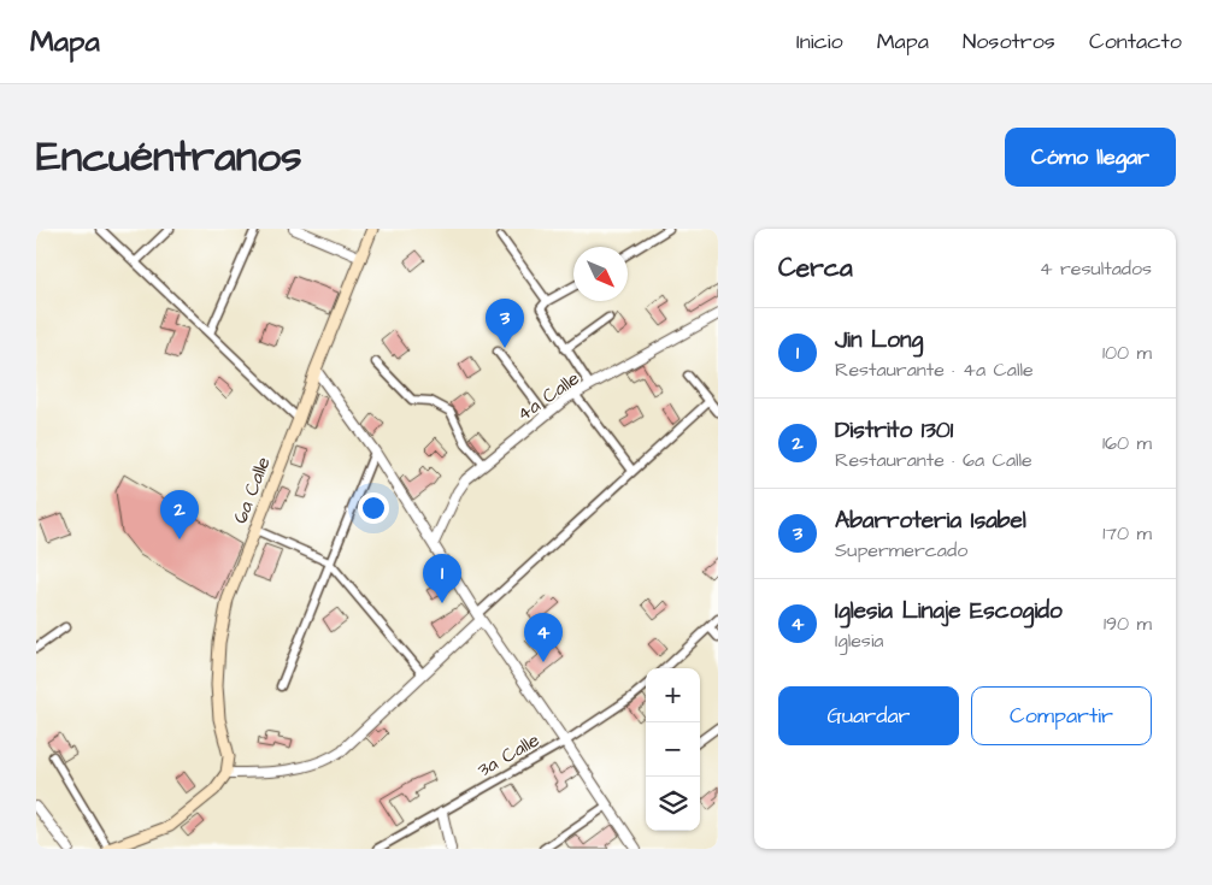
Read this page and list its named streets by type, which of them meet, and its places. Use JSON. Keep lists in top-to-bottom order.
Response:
{
  "streets": {
    "main road": ["6a Calle"],
    "street": ["4a Calle", "3a Calle"]
  },
  "north": "bottom right",
  "page": {
    "header": "Mapa",
    "nav": [
      "Inicio",
      "Mapa",
      "Nosotros",
      "Contacto"
    ],
    "title": "Encuéntranos",
    "buttons": [
      "Cómo llegar",
      ["Guardar", "Compartir"]
    ],
    "heading": ["Cerca", "4 resultados"],
    "pins": [
      "3",
      "2",
      "1",
      "4"
    ],
    "list": [
      {
        "mark": "1",
        "name": "Jin Long",
        "note": "Restaurante · 4a Calle",
        "value": "100 m"
      },
      {
        "mark": "2",
        "name": "Distrito 1301",
        "note": "Restaurante · 6a Calle",
        "value": "160 m"
      },
      {
        "mark": "3",
        "name": "Abarroteria Isabel",
        "note": "Supermercado",
        "value": "170 m"
      },
      {
        "mark": "4",
        "name": "Iglesia Linaje Escogido",
        "note": "Iglesia",
        "value": "190 m"
      }
    ],
    "map_buttons": ["+", "−"]
  }
}
